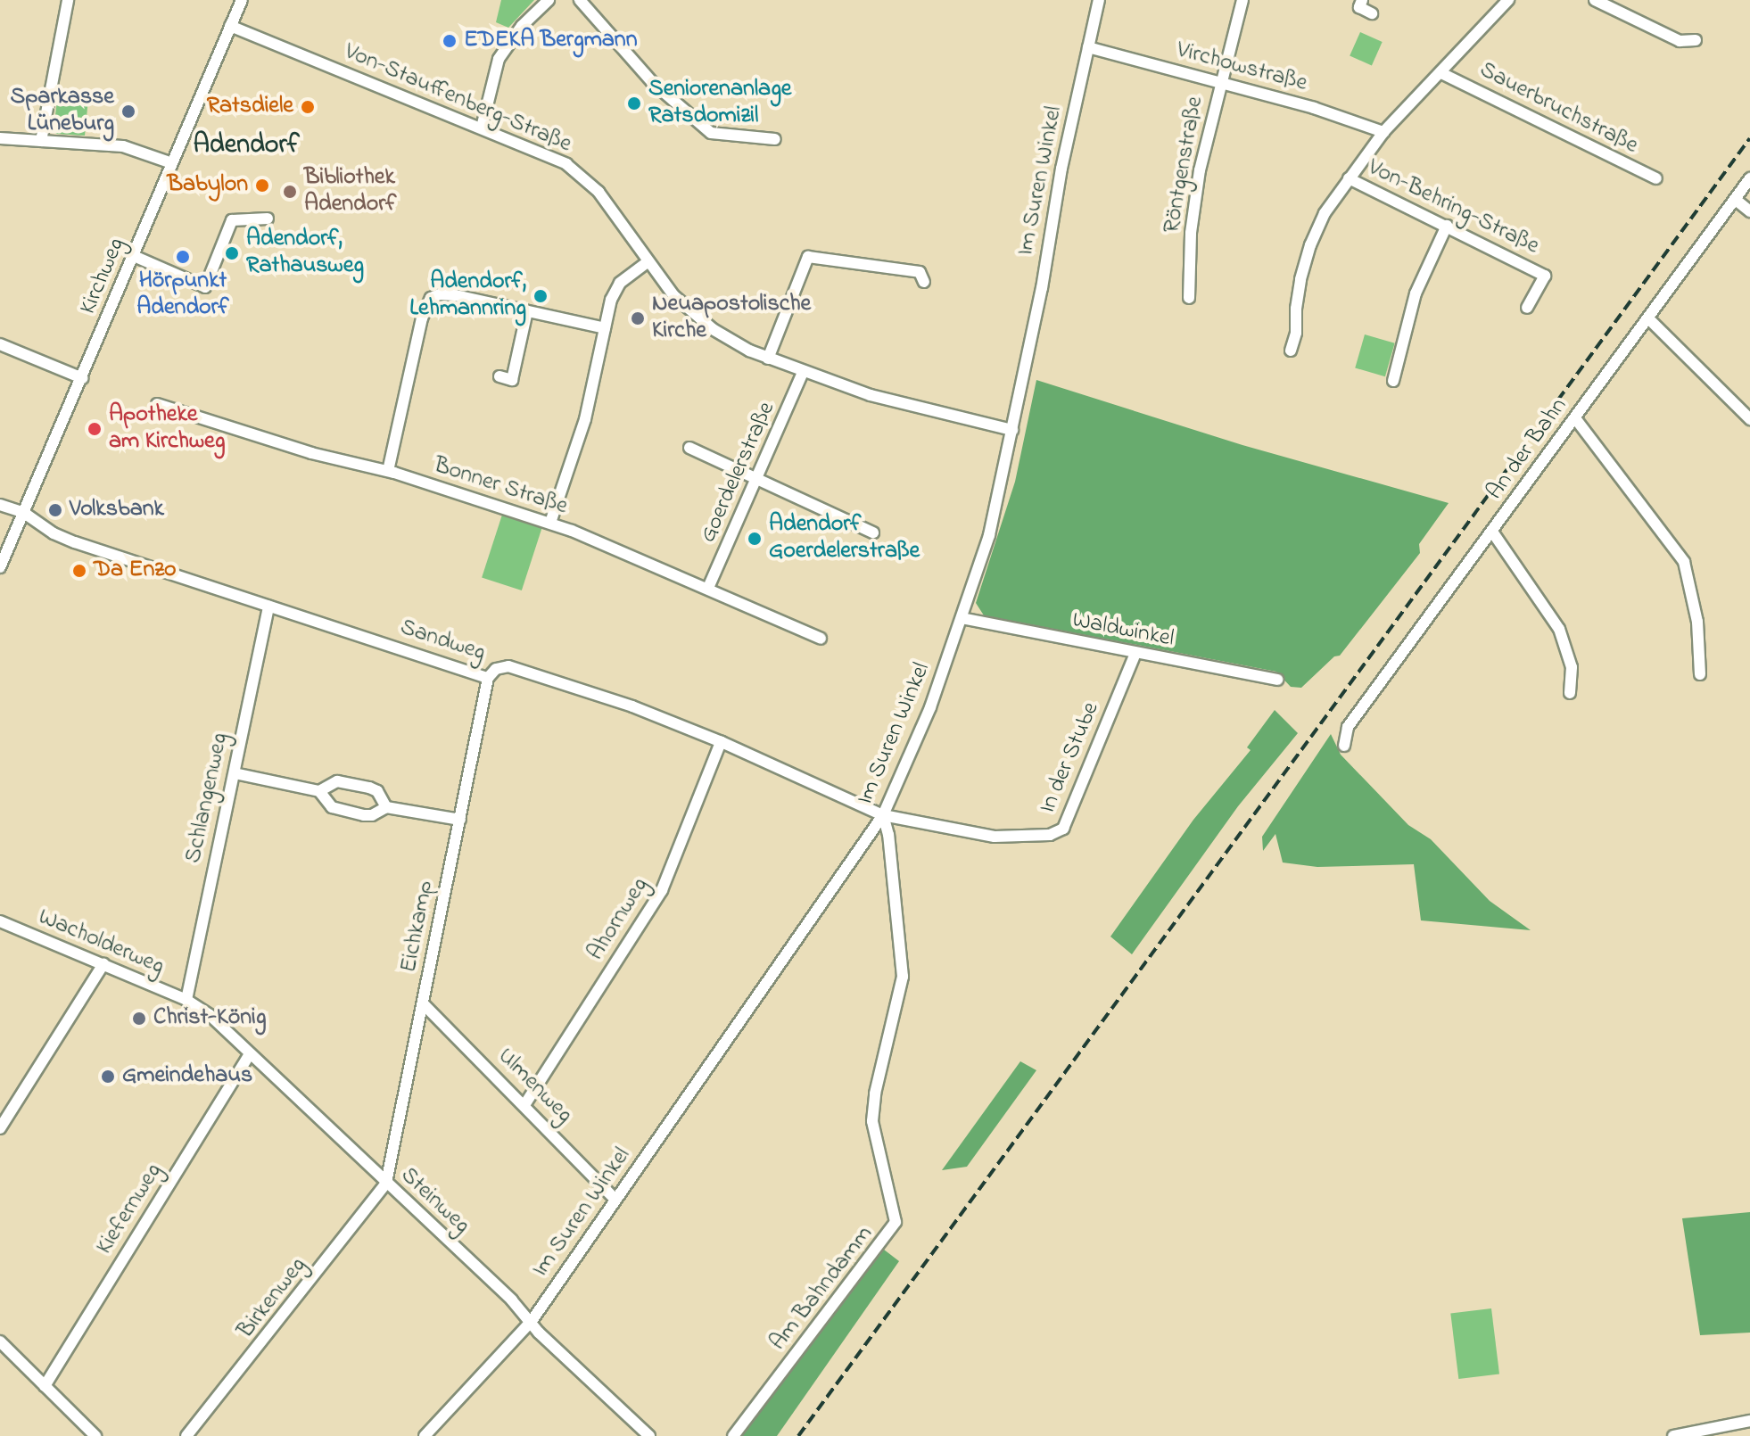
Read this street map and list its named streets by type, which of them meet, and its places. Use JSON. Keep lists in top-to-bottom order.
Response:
{
  "streets": {
    "street": [
      "Virchowstraße",
      "Von-Stauffenberg-Straße",
      "Sauerbruchstraße",
      "Röntgenstraße",
      "Im Suren Winkel",
      "Von-Behring-Straße",
      "Kirchweg",
      "An der Bahn",
      "Goerdelerstraße",
      "Bonner Straße",
      "Waldwinkel",
      "Sandweg",
      "In der Stube",
      "Schlangenweg",
      "Ahornweg",
      "Eichkamp",
      "Wacholderweg",
      "Ulmenweg",
      "Steinweg",
      "Kiefernweg",
      "Am Bahndamm",
      "Birkenweg"
    ]
  },
  "crossings": [
    ["Virchowstraße", "Röntgenstraße"],
    ["Virchowstraße", "Im Suren Winkel"],
    ["Von-Stauffenberg-Straße", "Im Suren Winkel"],
    ["Von-Stauffenberg-Straße", "Kirchweg"],
    ["Von-Stauffenberg-Straße", "Goerdelerstraße"],
    ["Im Suren Winkel", "Waldwinkel"],
    ["Im Suren Winkel", "Sandweg"],
    ["Im Suren Winkel", "In der Stube"],
    ["Im Suren Winkel", "Ulmenweg"],
    ["Im Suren Winkel", "Steinweg"],
    ["Im Suren Winkel", "Am Bahndamm"],
    ["Kirchweg", "Sandweg"],
    ["Goerdelerstraße", "Bonner Straße"],
    ["Waldwinkel", "In der Stube"],
    ["Sandweg", "In der Stube"],
    ["Sandweg", "Schlangenweg"],
    ["Sandweg", "Ahornweg"],
    ["Sandweg", "Eichkamp"],
    ["Sandweg", "Am Bahndamm"],
    ["In der Stube", "Am Bahndamm"],
    ["Schlangenweg", "Wacholderweg"],
    ["Schlangenweg", "Steinweg"],
    ["Ahornweg", "Ulmenweg"],
    ["Eichkamp", "Ulmenweg"],
    ["Eichkamp", "Steinweg"],
    ["Eichkamp", "Birkenweg"],
    ["Wacholderweg", "Steinweg"],
    ["Steinweg", "Kiefernweg"],
    ["Steinweg", "Birkenweg"]
  ],
  "districts": ["Adendorf"],
  "places": [
    "EDEKA Bergmann",
    "Seniorenanlage Ratsdomizil",
    "Ratsdiele",
    "Sparkasse Lüneburg",
    "Babylon",
    "Bibliothek Adendorf",
    "Adendorf, Rathausweg",
    "Hörpunkt Adendorf",
    "Adendorf, Lehmannring",
    "Neuapostolische Kirche",
    "Apotheke am Kirchweg",
    "Volksbank",
    "Adendorf Goerdelerstraße",
    "Da Enzo",
    "Christ-König",
    "Gmeindehaus"
  ]
}
